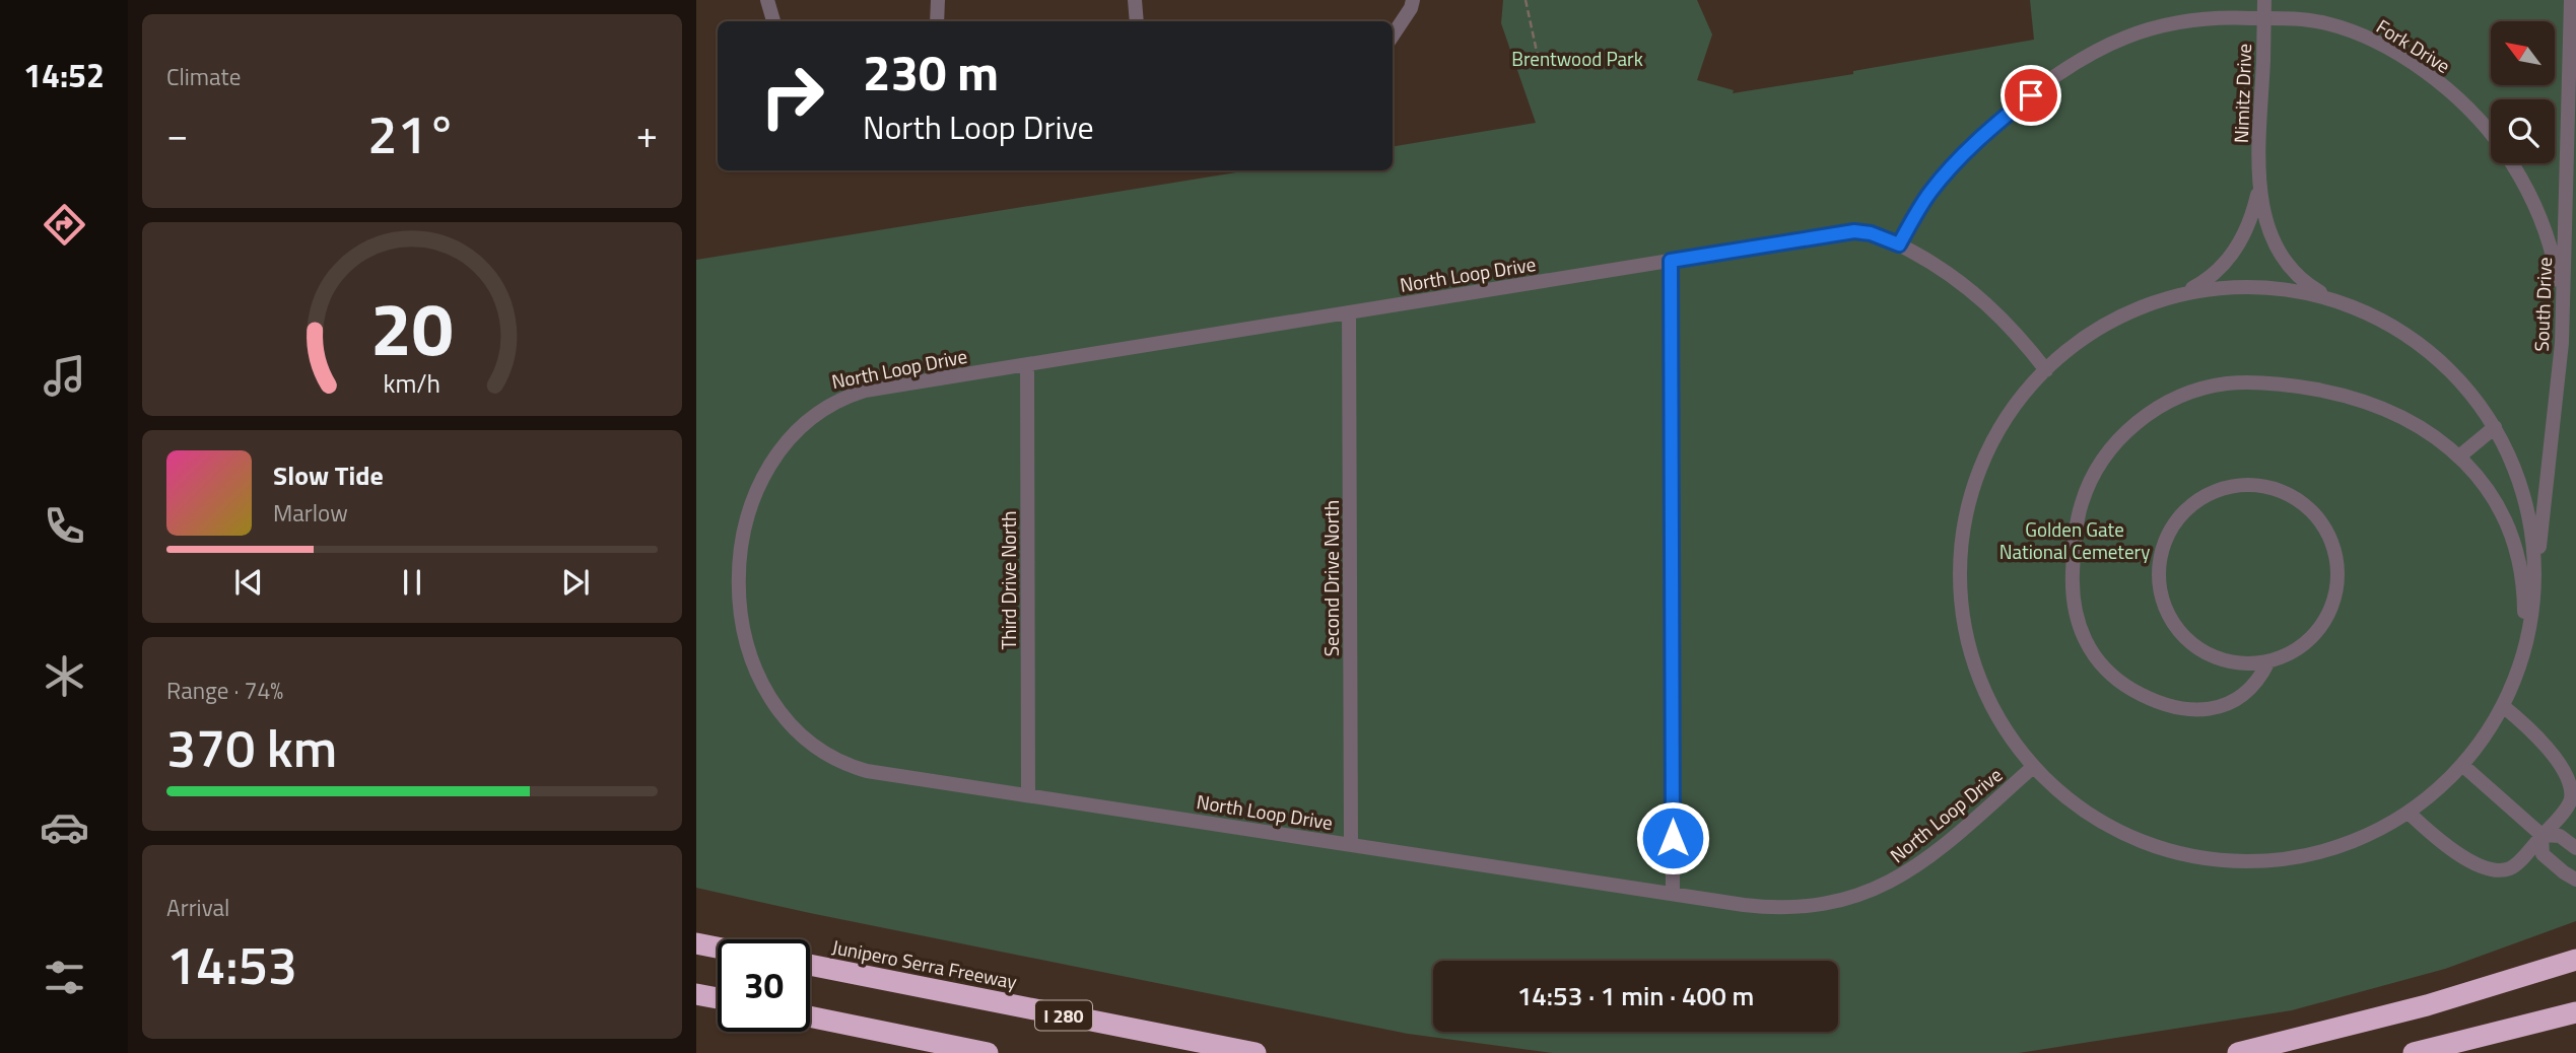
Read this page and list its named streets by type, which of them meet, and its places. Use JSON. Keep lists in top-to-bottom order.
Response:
{
  "streets": {
    "highway": ["Junipero Serra Freeway", "I 280"],
    "street": [
      "Fork Drive",
      "Nimitz Drive",
      "North Loop Drive",
      "South Drive",
      "Second Drive North",
      "Third Drive North"
    ]
  },
  "crossings": [
    ["Fork Drive", "North Loop Drive"],
    ["Fork Drive", "South Drive"],
    ["North Loop Drive", "Second Drive North"],
    ["North Loop Drive", "Third Drive North"]
  ],
  "parks": ["Brentwood Park", "Golden Gate National Cemetery"],
  "north": "top left",
  "page": {
    "tabs": "14:52",
    "tile": [
      "Climate",
      ["Range · 74%", "370 km"],
      ["Arrival", "14:53"]
    ],
    "turn": ["230 m", "North Loop Drive"],
    "heat": ["−", "21°", "+"],
    "song": ["Slow Tide", "Marlow"],
    "limit": "30",
    "trip": "14:53 · 1 min · 400 m",
    "gauge": ["20", "km/h"]
  }
}
